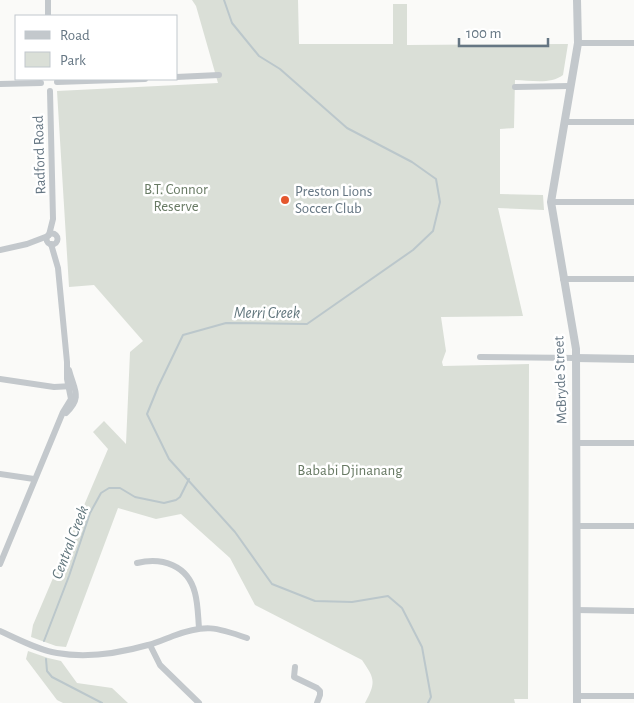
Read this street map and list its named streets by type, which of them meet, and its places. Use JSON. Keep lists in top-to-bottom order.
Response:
{
  "streets": {
    "street": ["Radford Road", "McBryde Street"]
  },
  "water": ["Merri Creek", "Central Creek"],
  "parks": ["B.T. Connor Reserve", "Bababi Djinanang"],
  "places": ["Preston Lions Soccer Club"],
  "legend": ["Road", "Park"],
  "scale_bar": "100 m"
}
